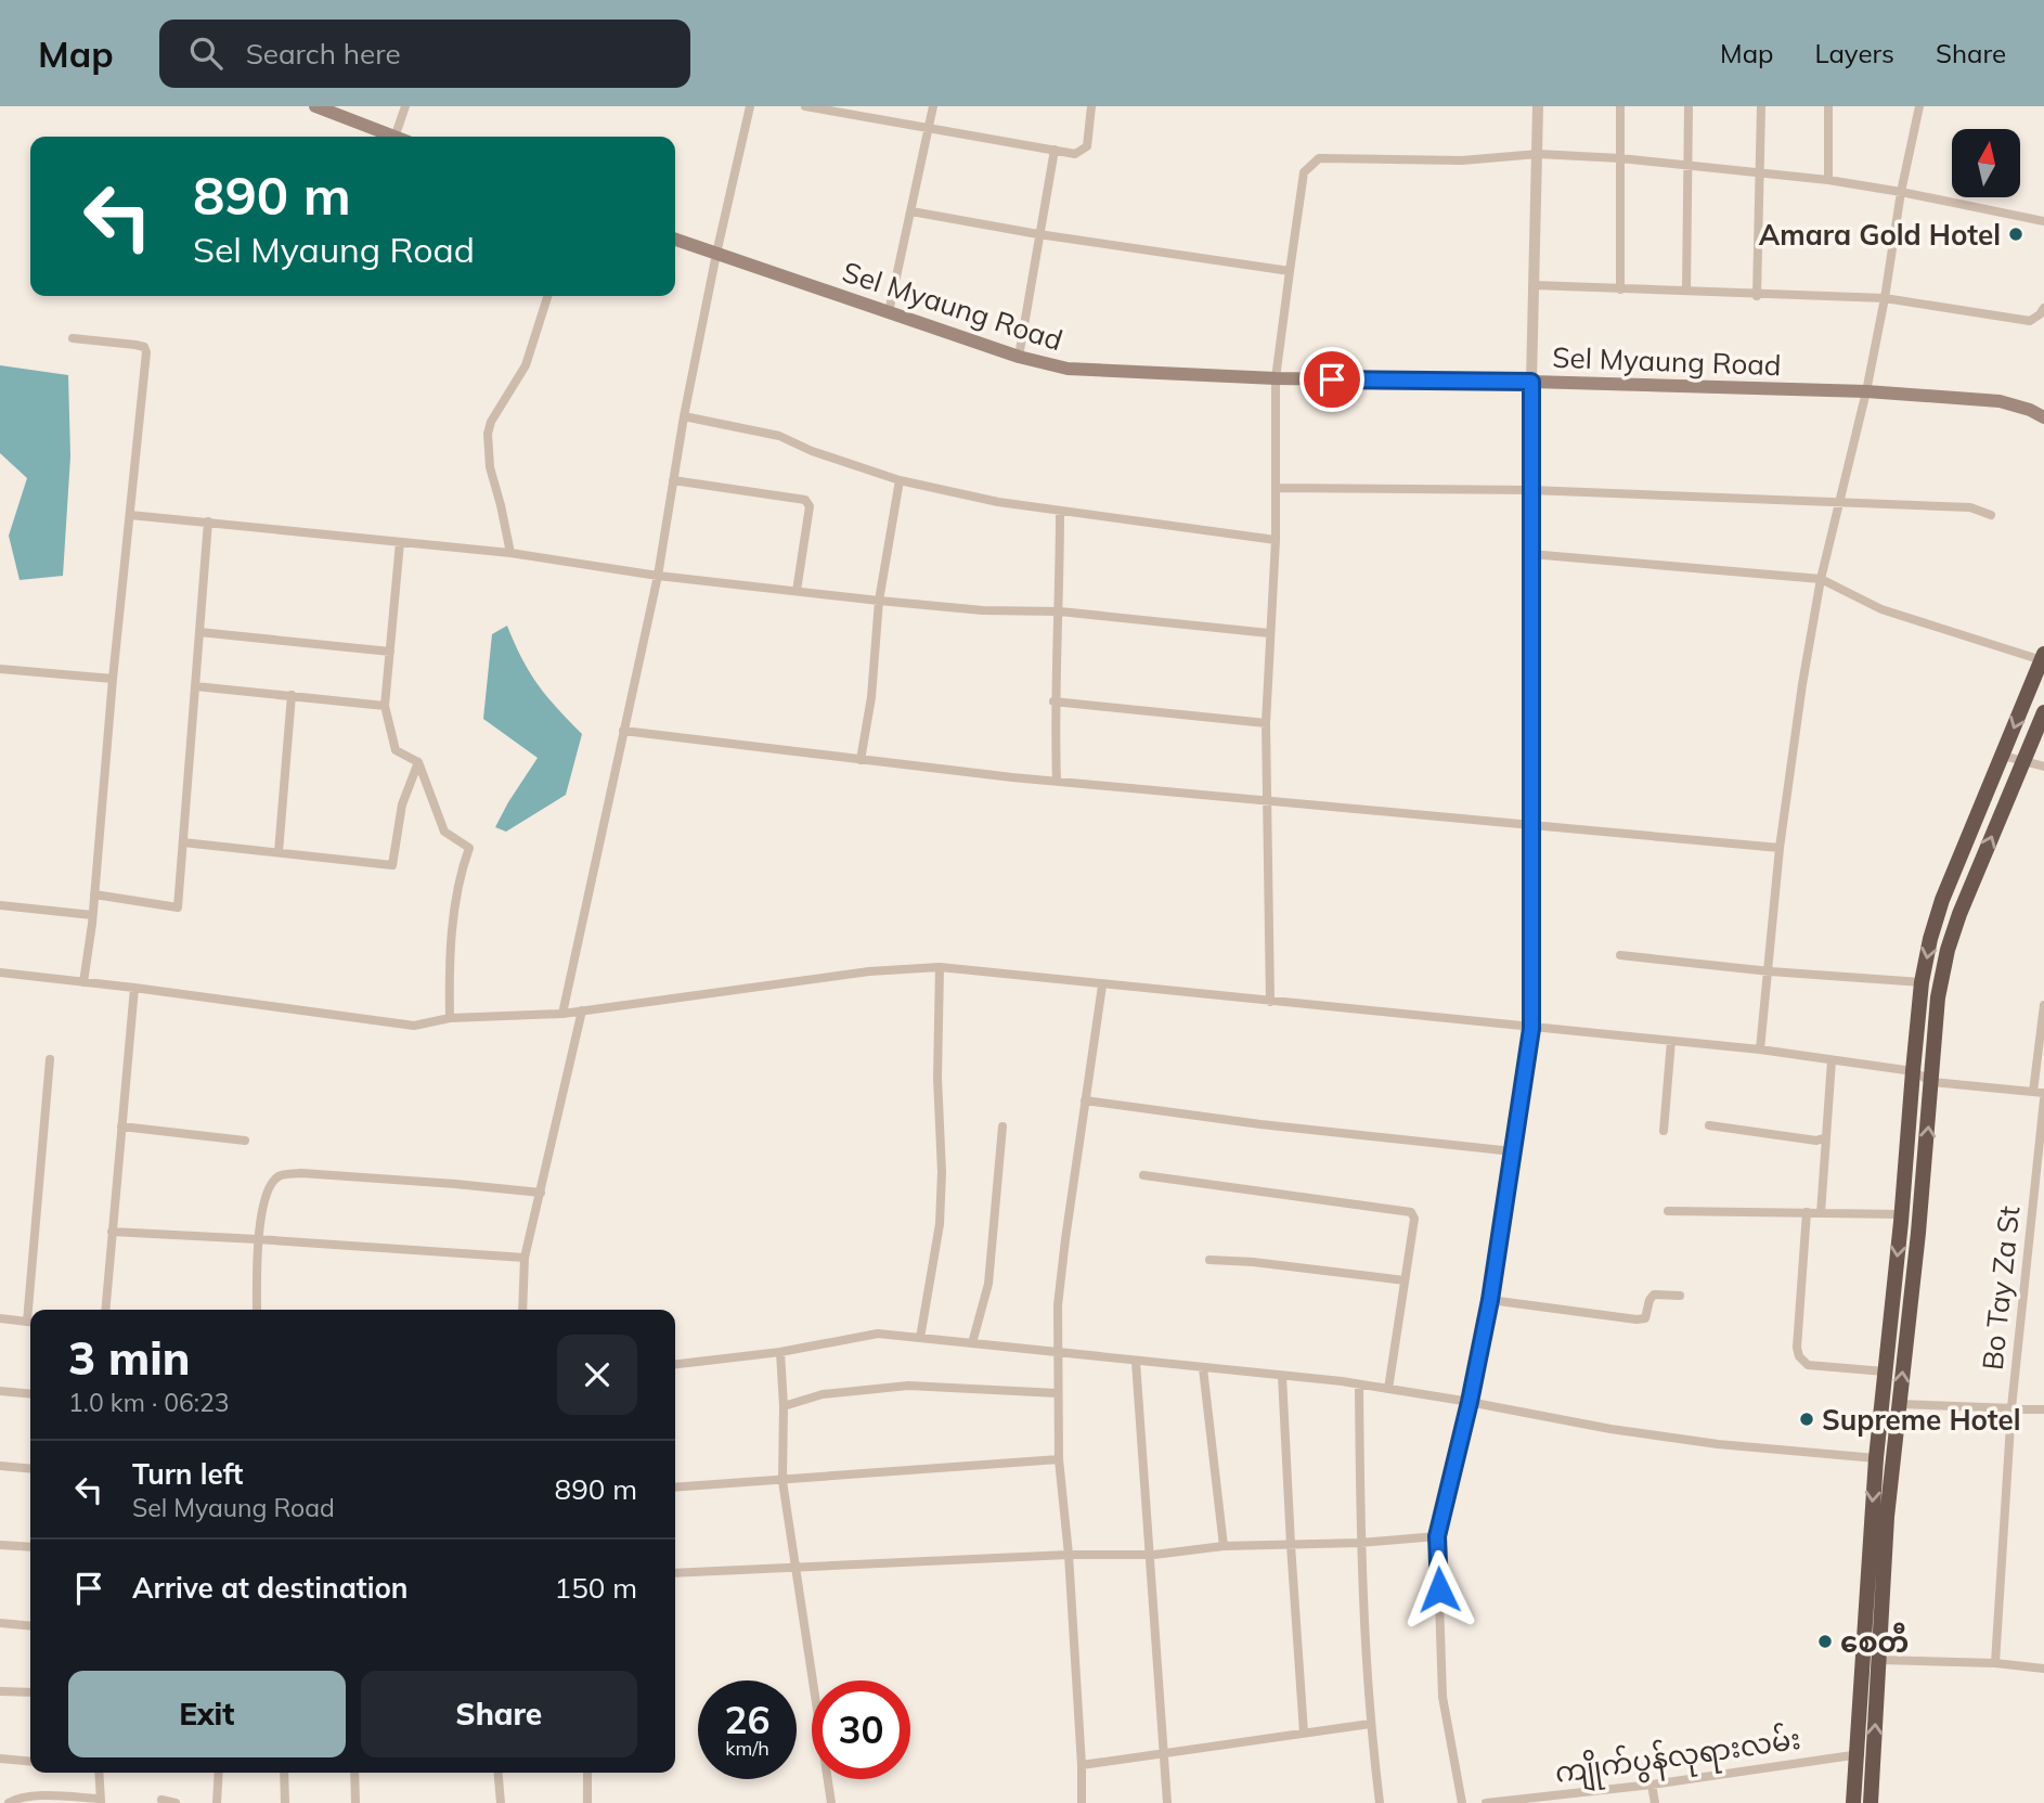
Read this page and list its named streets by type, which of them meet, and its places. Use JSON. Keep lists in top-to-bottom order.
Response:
{
  "streets": {
    "main road": ["Sel Myaung Road"],
    "street": ["Bo Tay Za St", "ကျိုက်ပွန်လုရားလမ်း"]
  },
  "places": ["Amara Gold Hotel", "Supreme Hotel", "စေတီ"],
  "north": "top",
  "page": {
    "header": "Map",
    "search": "Search here",
    "nav": ["Map", "Layers", "Share"],
    "turn": ["890 m", "Sel Myaung Road"],
    "heading": ["3 min", "1.0 km · 06:23"],
    "list": [
      {
        "name": "Turn left",
        "note": "Sel Myaung Road",
        "value": "890 m"
      },
      {
        "name": "Arrive at destination",
        "value": "150 m"
      }
    ],
    "buttons": ["Exit", "Share"],
    "speed": "26 km/h",
    "limit": "30"
  }
}
